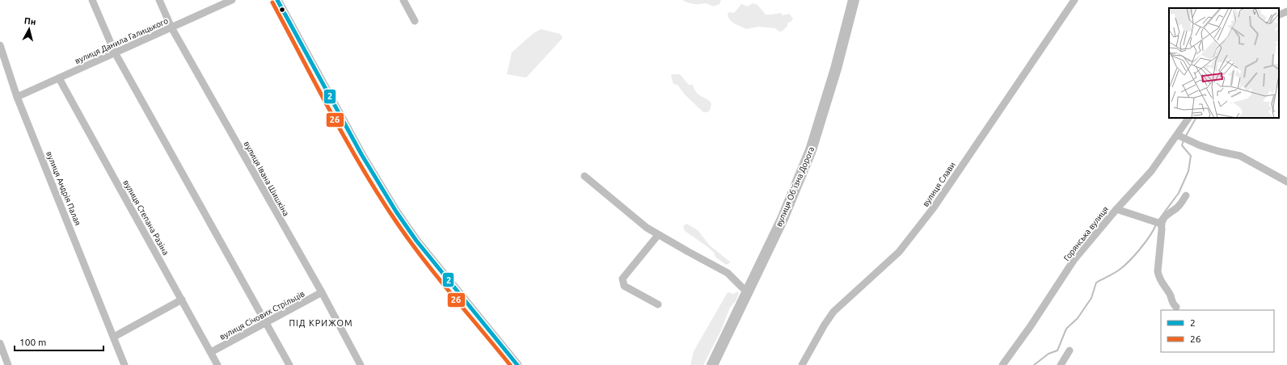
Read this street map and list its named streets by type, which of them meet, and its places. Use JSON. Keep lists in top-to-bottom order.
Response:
{
  "streets": {
    "highway": ["вулиця Обʼїзна Дорога"],
    "street": [
      "вулиця Данила Галицького",
      "вулиця Івана Шишкіна",
      "вулиця Слави",
      "вулиця Андрія Палая",
      "вулиця Степана Разіна",
      "Горянська вулиця",
      "вулиця Січових Стрільців"
    ]
  },
  "crossings": [
    ["вулиця Данила Галицького", "вулиця Івана Шишкіна"],
    ["вулиця Данила Галицького", "вулиця Андрія Палая"],
    ["вулиця Данила Галицького", "вулиця Степана Разіна"],
    ["вулиця Івана Шишкіна", "вулиця Січових Стрільців"],
    ["вулиця Степана Разіна", "вулиця Січових Стрільців"]
  ],
  "districts": ["ПІД КРИЖОМ"],
  "lines": ["transit line 2", "transit line 26"],
  "legend": ["2", "26"],
  "scale_bar": "100 m",
  "north": "top"
}
